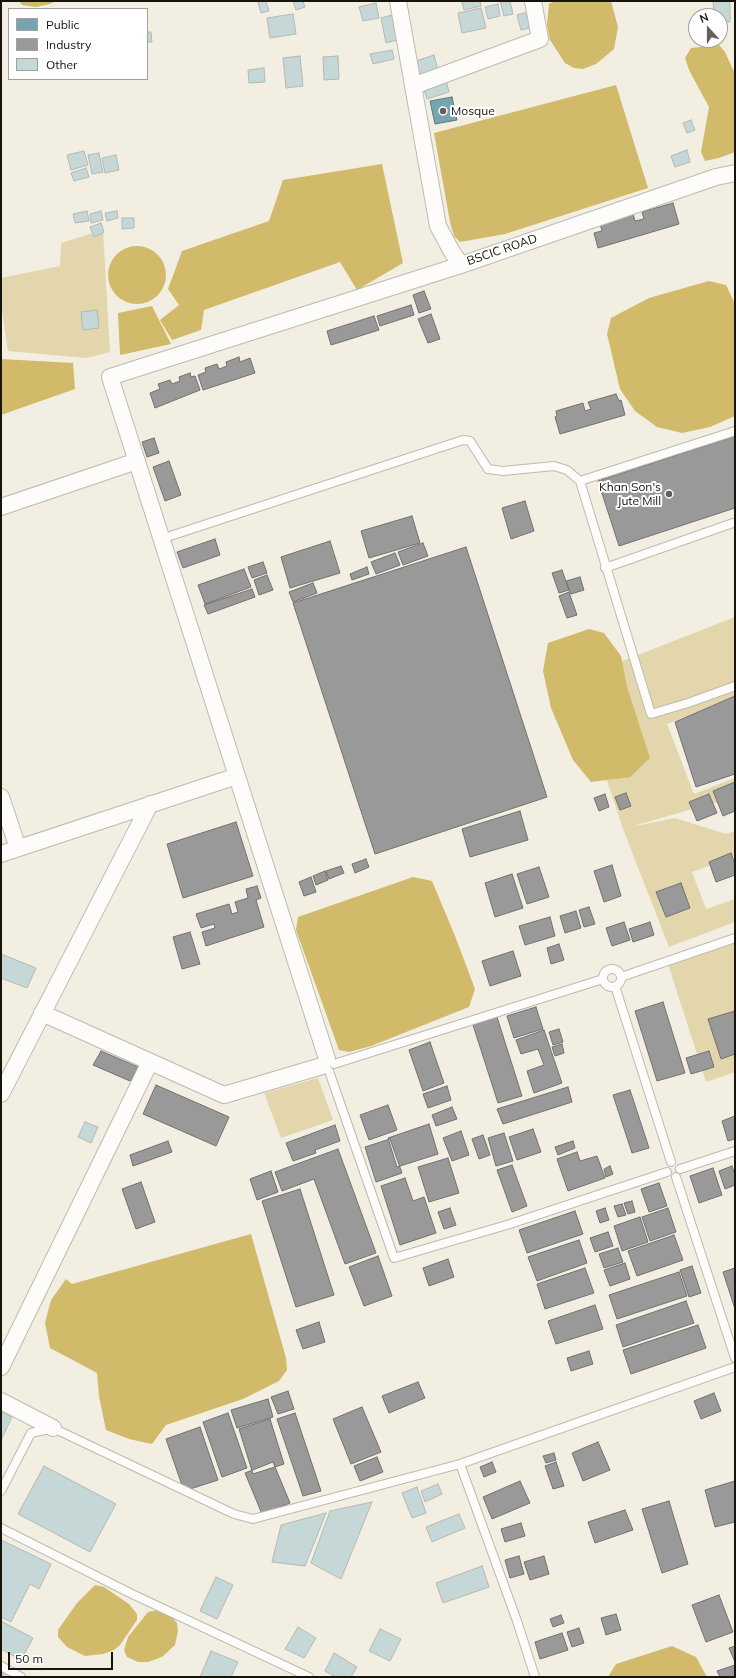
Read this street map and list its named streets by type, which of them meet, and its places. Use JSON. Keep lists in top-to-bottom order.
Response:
{
  "streets": {
    "street": ["BSCIC ROAD"]
  },
  "places": ["Mosque", "Khan Son's Jute Mill"],
  "legend": ["Public", "Industry", "Other"],
  "scale_bar": "50 m",
  "north": "top"
}
